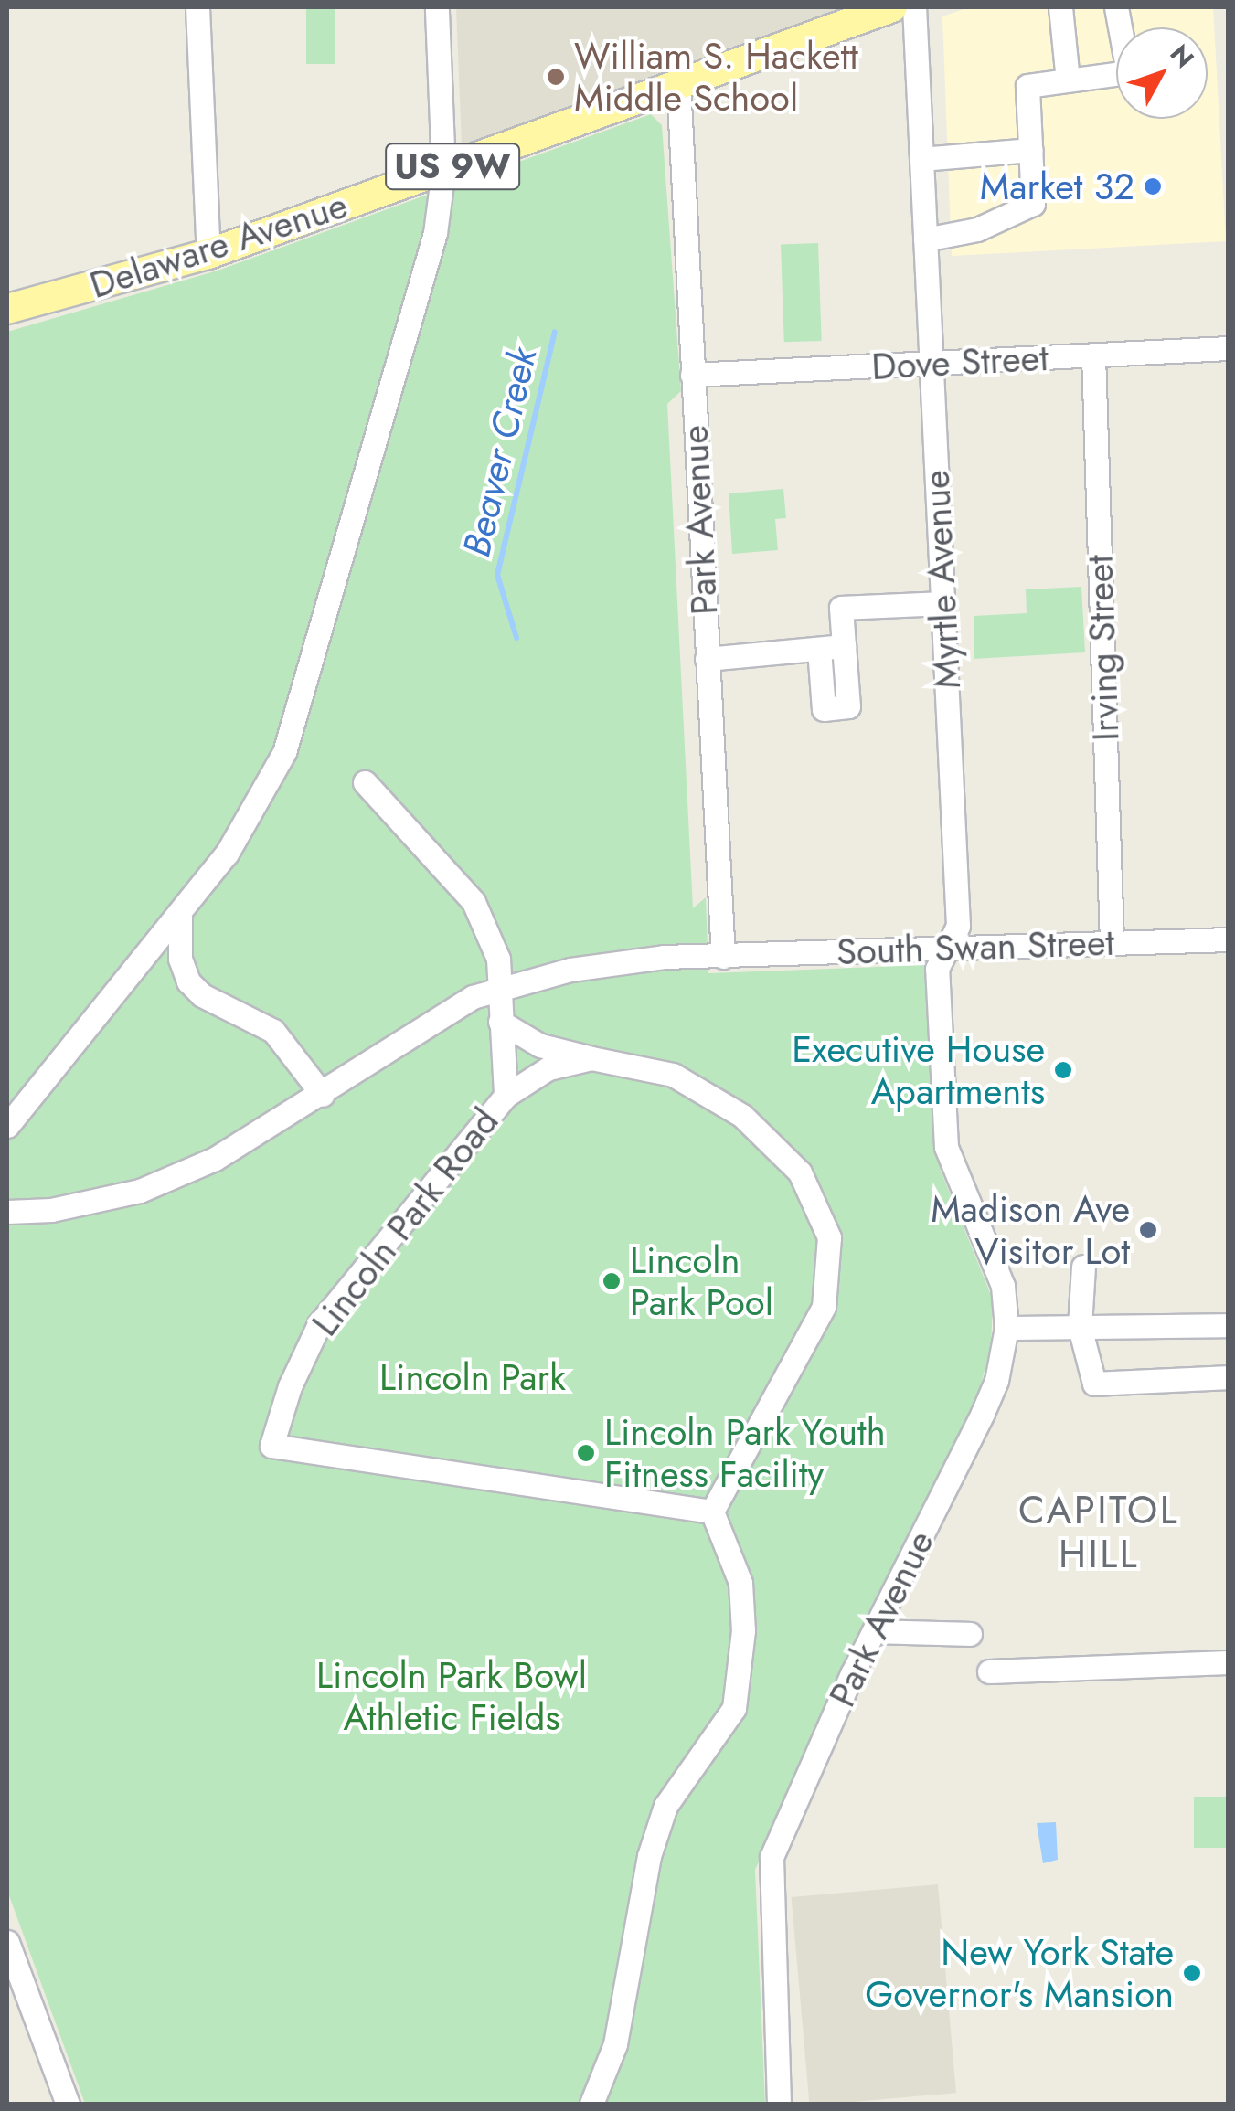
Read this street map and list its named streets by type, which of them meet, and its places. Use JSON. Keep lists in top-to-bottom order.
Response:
{
  "streets": {
    "main road": ["US 9W", "Delaware Avenue"],
    "street": [
      "Dove Street",
      "Park Avenue",
      "Myrtle Avenue",
      "Irving Street",
      "South Swan Street",
      "Lincoln Park Road"
    ]
  },
  "crossings": [
    ["Delaware Avenue", "Park Avenue"],
    ["Dove Street", "Park Avenue"],
    ["Dove Street", "Myrtle Avenue"],
    ["Dove Street", "Irving Street"],
    ["Park Avenue", "Myrtle Avenue"],
    ["Park Avenue", "South Swan Street"],
    ["Myrtle Avenue", "South Swan Street"],
    ["Irving Street", "South Swan Street"],
    ["South Swan Street", "Lincoln Park Road"]
  ],
  "districts": ["CAPITOL HILL"],
  "water": ["Beaver Creek"],
  "parks": ["Lincoln Park", "Lincoln Park Bowl Athletic Fields"],
  "places": [
    "William S. Hackett Middle School",
    "Market 32",
    "Executive House Apartments",
    "Madison Ave Visitor Lot",
    "Lincoln Park Pool",
    "Lincoln Park Youth Fitness Facility",
    "New York State Governor's Mansion"
  ],
  "north": "top right"
}
